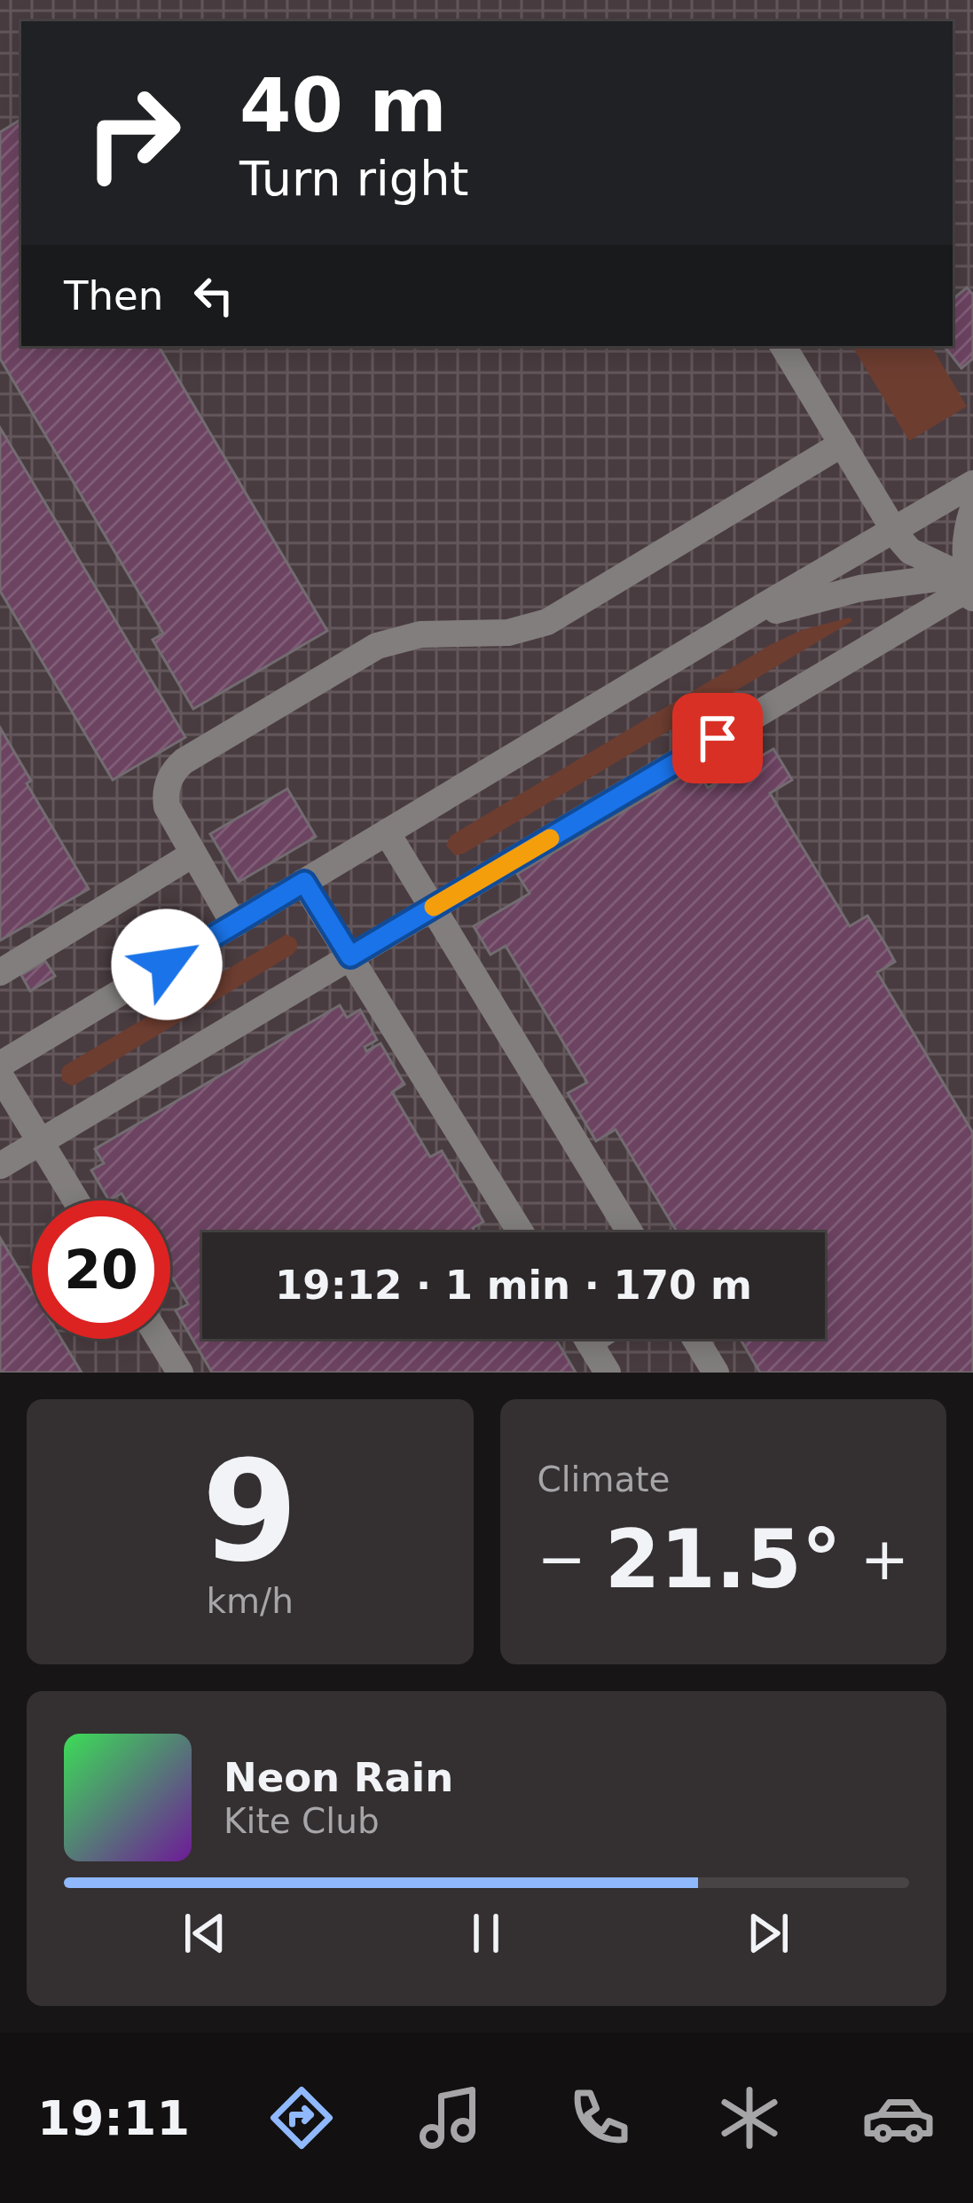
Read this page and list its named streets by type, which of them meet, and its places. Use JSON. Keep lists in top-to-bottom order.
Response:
{
  "page": {
    "turn": ["40 m", "Turn right"],
    "then": "Then",
    "limit": "20",
    "trip": "19:12 · 1 min · 170 m",
    "tile": [
      ["9", "km/h"],
      "Climate"
    ],
    "heat": ["−", "21.5°", "+"],
    "song": ["Neon Rain", "Kite Club"],
    "tabs": "19:11"
  }
}
